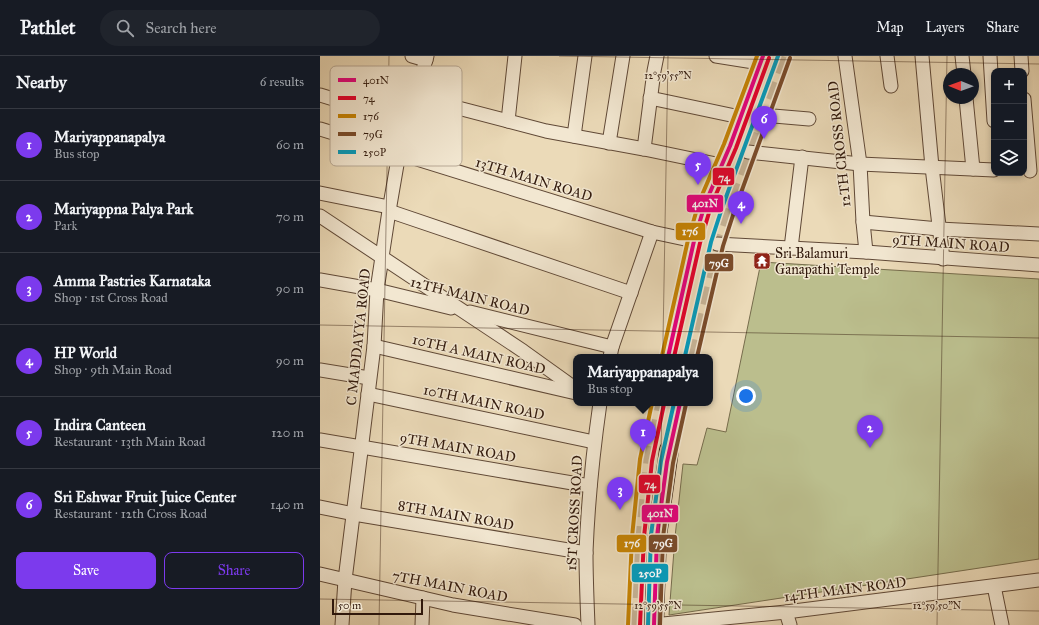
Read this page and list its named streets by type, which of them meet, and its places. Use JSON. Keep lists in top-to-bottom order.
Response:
{
  "streets": {
    "street": [
      "12TH CROSS ROAD",
      "13TH MAIN ROAD",
      "9TH MAIN ROAD",
      "12TH MAIN ROAD",
      "C MADDAYYA ROAD",
      "10TH A MAIN ROAD",
      "10TH MAIN ROAD",
      "1ST CROSS ROAD",
      "8TH MAIN ROAD",
      "7TH MAIN ROAD",
      "14TH MAIN ROAD"
    ]
  },
  "crossings": [
    ["12TH CROSS ROAD", "9TH MAIN ROAD"],
    ["9TH MAIN ROAD", "C MADDAYYA ROAD"],
    ["9TH MAIN ROAD", "1ST CROSS ROAD"],
    ["12TH MAIN ROAD", "C MADDAYYA ROAD"],
    ["C MADDAYYA ROAD", "10TH A MAIN ROAD"],
    ["C MADDAYYA ROAD", "10TH MAIN ROAD"],
    ["C MADDAYYA ROAD", "8TH MAIN ROAD"],
    ["C MADDAYYA ROAD", "7TH MAIN ROAD"],
    ["10TH MAIN ROAD", "1ST CROSS ROAD"],
    ["1ST CROSS ROAD", "8TH MAIN ROAD"]
  ],
  "places": {
    "temple": ["Sri Balamuri Ganapathi Temple"]
  },
  "lines": [
    "transit line 401N",
    "transit line 176",
    "transit line 250P",
    "transit line 74",
    "transit line 79G"
  ],
  "legend": [
    "401N",
    "74",
    "176",
    "79G",
    "250P"
  ],
  "scale_bar": "50 m",
  "north": "left",
  "page": {
    "header": "Pathlet",
    "search": "Search here",
    "nav": ["Map", "Layers", "Share"],
    "heading": ["Nearby", "6 results"],
    "map_buttons": ["+", "−"],
    "pins": [
      "6",
      "5",
      "4",
      "2",
      "1",
      "3"
    ],
    "list": [
      {
        "mark": "1",
        "name": "Mariyappanapalya",
        "note": "Bus stop",
        "value": "60 m"
      },
      {
        "mark": "2",
        "name": "Mariyappna Palya Park",
        "note": "Park",
        "value": "70 m"
      },
      {
        "mark": "3",
        "name": "Amma Pastries Karnataka",
        "note": "Shop · 1st Cross Road",
        "value": "90 m"
      },
      {
        "mark": "4",
        "name": "HP World",
        "note": "Shop · 9th Main Road",
        "value": "90 m"
      },
      {
        "mark": "5",
        "name": "Indira Canteen",
        "note": "Restaurant · 13th Main Road",
        "value": "120 m"
      },
      {
        "mark": "6",
        "name": "Sri Eshwar Fruit Juice Center",
        "note": "Restaurant · 12th Cross Road",
        "value": "140 m"
      }
    ],
    "popup": ["Mariyappanapalya", "Bus stop"],
    "buttons": ["Save", "Share"],
    "scale": "50 m"
  },
  "coordinates": ["12°59'55\"N", "12°59'50\"N"]
}
